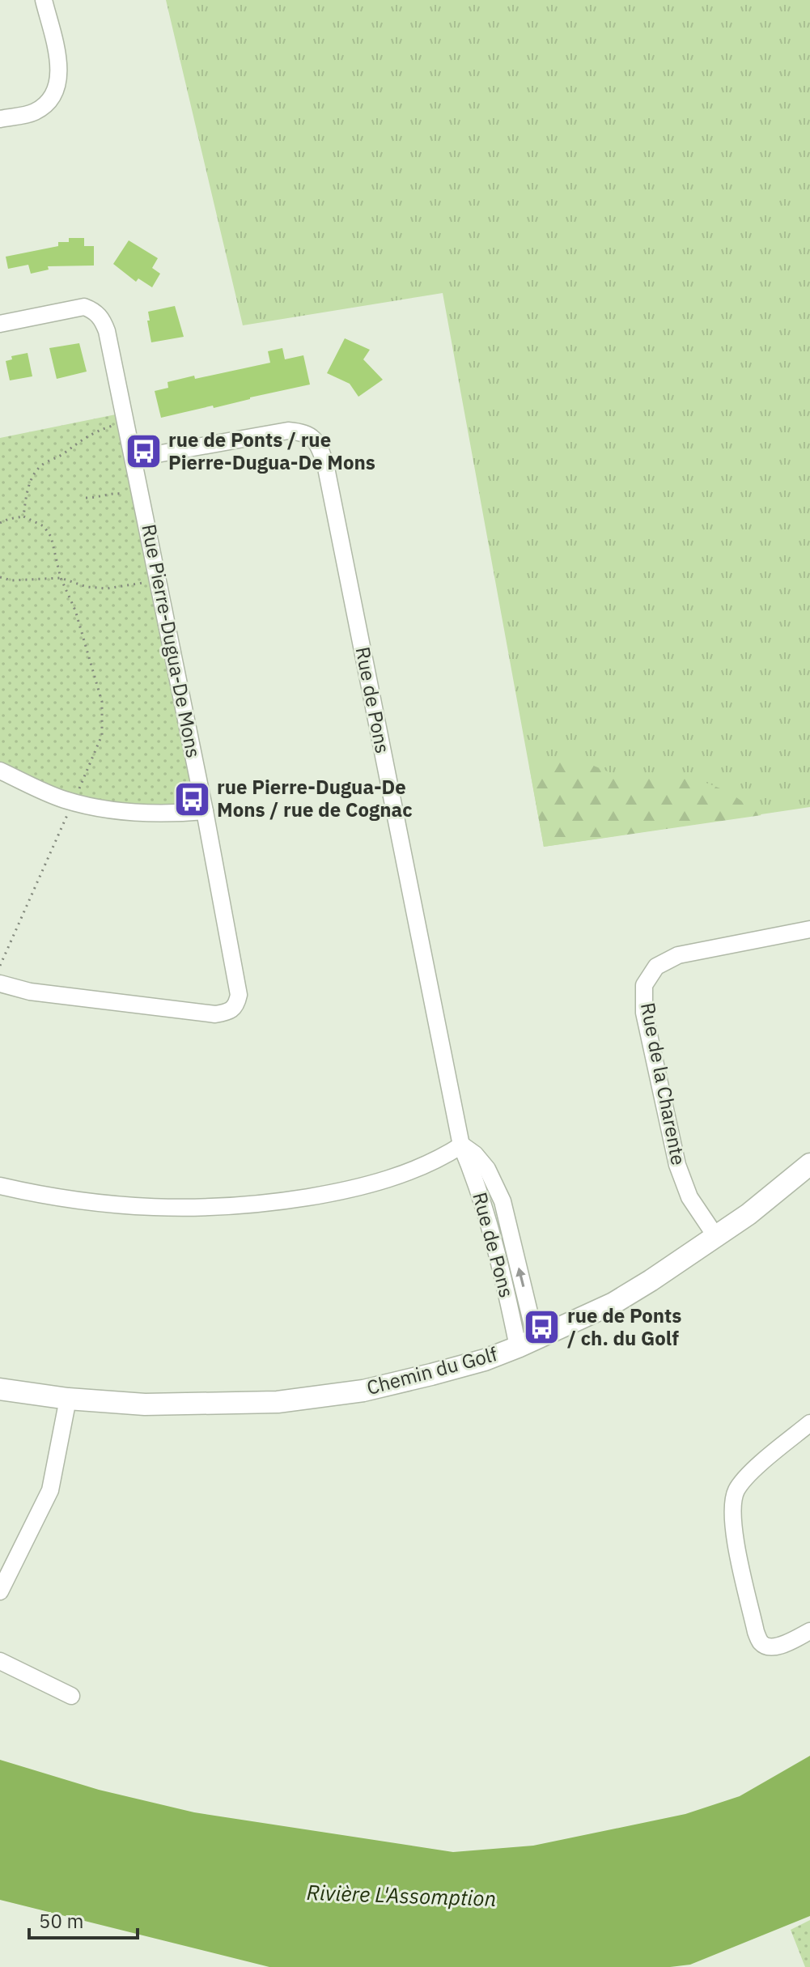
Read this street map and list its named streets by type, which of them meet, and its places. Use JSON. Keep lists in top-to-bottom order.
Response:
{
  "streets": {
    "street": [
      "Rue Pierre-Dugua-De Mons",
      "Rue de Pons",
      "Rue de la Charente",
      "Chemin du Golf"
    ]
  },
  "crossings": [
    ["Rue Pierre-Dugua-De Mons", "Rue de Pons"],
    ["Rue de Pons", "Chemin du Golf"],
    ["Rue de la Charente", "Chemin du Golf"]
  ],
  "water": ["Rivière L'Assomption"],
  "places": {
    "bus stop": ["rue de Ponts / rue Pierre-Dugua-De Mons", "rue Pierre-Dugua-De Mons / rue de Cognac", "rue de Ponts / ch. du Golf"]
  },
  "scale_bar": "50 m"
}
